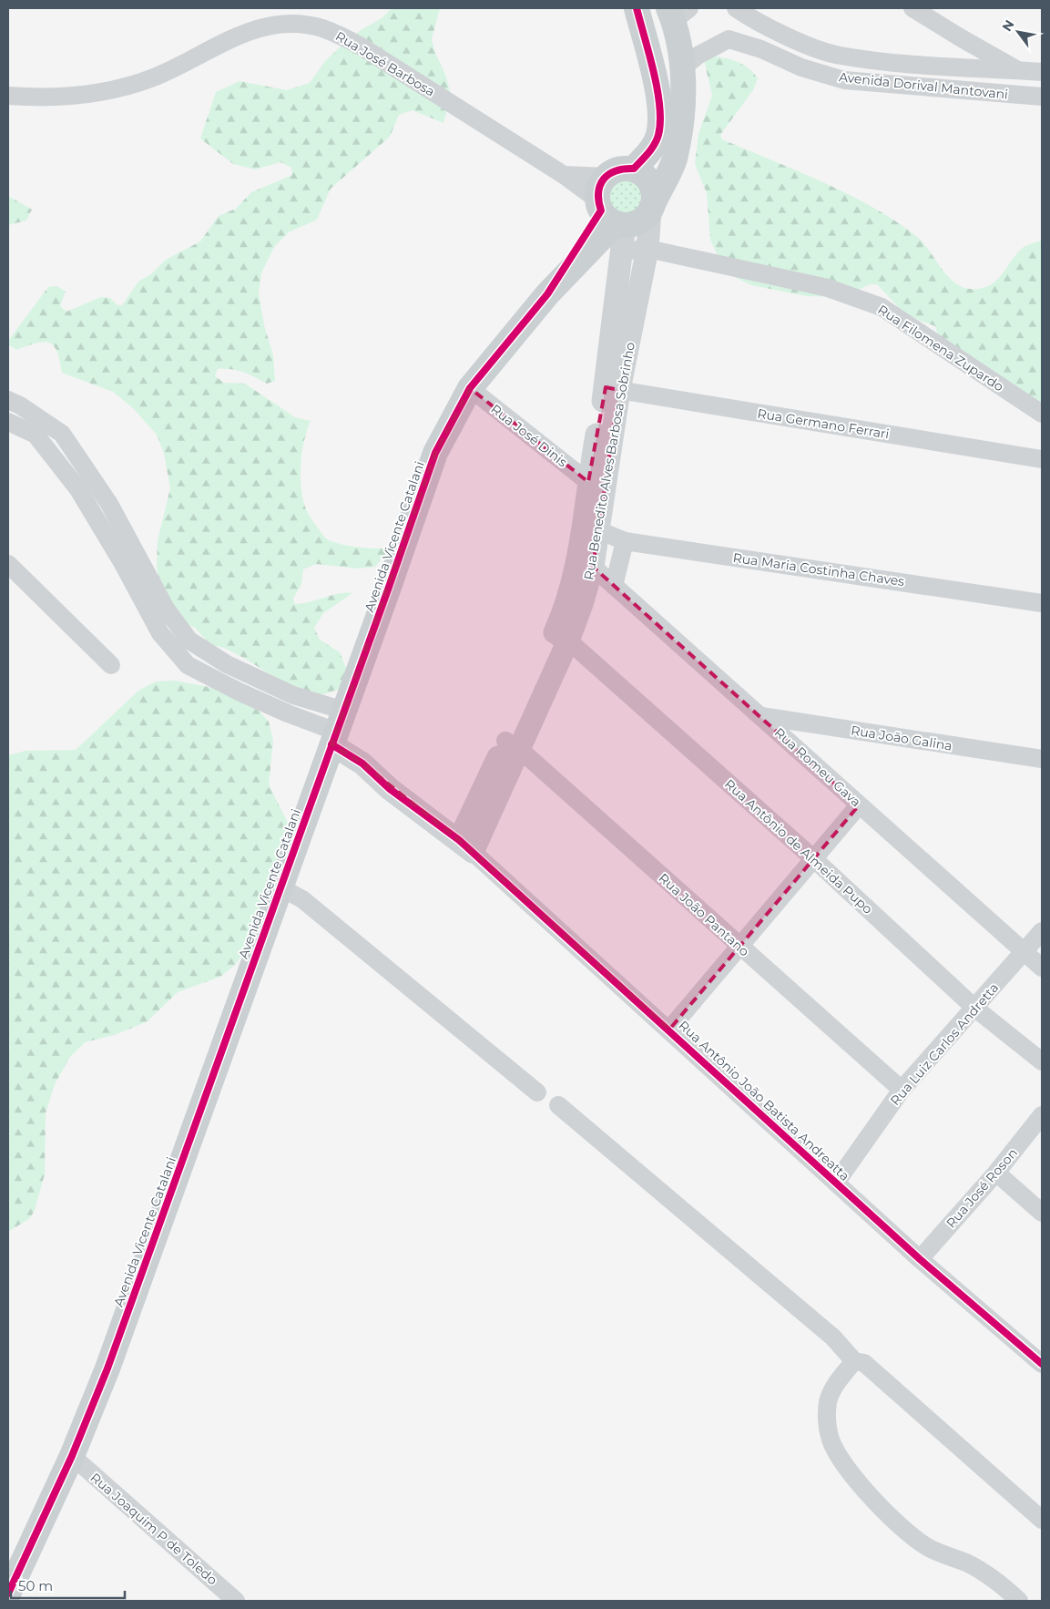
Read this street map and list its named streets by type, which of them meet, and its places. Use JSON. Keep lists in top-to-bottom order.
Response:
{
  "streets": {
    "main road": ["Rua Benedito Alves Barbosa Sobrinho", "Avenida Vicente Catalani"],
    "street": [
      "Rua José Barbosa",
      "Avenida Dorival Mantovani",
      "Rua Filomena Zupardo",
      "Rua Germano Ferrari",
      "Rua José Dinis",
      "Rua Maria Costinha Chaves",
      "Rua João Galina",
      "Rua Romeu Gava",
      "Rua Antônio de Almeida Pupo",
      "Rua João Pantano",
      "Rua Luiz Carlos Andretta",
      "Rua Antônio João Batista Andreatta",
      "Rua José Roson",
      "Rua Joaquim P de Toledo"
    ]
  },
  "crossings": [
    ["Rua José Barbosa", "Rua Benedito Alves Barbosa Sobrinho"],
    ["Rua José Barbosa", "Avenida Vicente Catalani"],
    ["Avenida Dorival Mantovani", "Rua Benedito Alves Barbosa Sobrinho"],
    ["Rua Filomena Zupardo", "Rua Benedito Alves Barbosa Sobrinho"],
    ["Rua Germano Ferrari", "Rua Benedito Alves Barbosa Sobrinho"],
    ["Rua José Dinis", "Rua Benedito Alves Barbosa Sobrinho"],
    ["Rua José Dinis", "Avenida Vicente Catalani"],
    ["Rua Benedito Alves Barbosa Sobrinho", "Avenida Vicente Catalani"],
    ["Rua Benedito Alves Barbosa Sobrinho", "Rua Maria Costinha Chaves"],
    ["Rua Benedito Alves Barbosa Sobrinho", "Rua Romeu Gava"],
    ["Rua Benedito Alves Barbosa Sobrinho", "Rua Antônio de Almeida Pupo"],
    ["Rua Benedito Alves Barbosa Sobrinho", "Rua João Pantano"],
    ["Rua Benedito Alves Barbosa Sobrinho", "Rua Antônio João Batista Andreatta"],
    ["Avenida Vicente Catalani", "Rua Antônio João Batista Andreatta"],
    ["Avenida Vicente Catalani", "Rua Joaquim P de Toledo"],
    ["Rua João Galina", "Rua Romeu Gava"],
    ["Rua Romeu Gava", "Rua Luiz Carlos Andretta"],
    ["Rua Antônio de Almeida Pupo", "Rua Luiz Carlos Andretta"],
    ["Rua João Pantano", "Rua Luiz Carlos Andretta"],
    ["Rua Luiz Carlos Andretta", "Rua Antônio João Batista Andreatta"],
    ["Rua Antônio João Batista Andreatta", "Rua José Roson"]
  ],
  "scale_bar": "50 m",
  "north": "top left"
}
